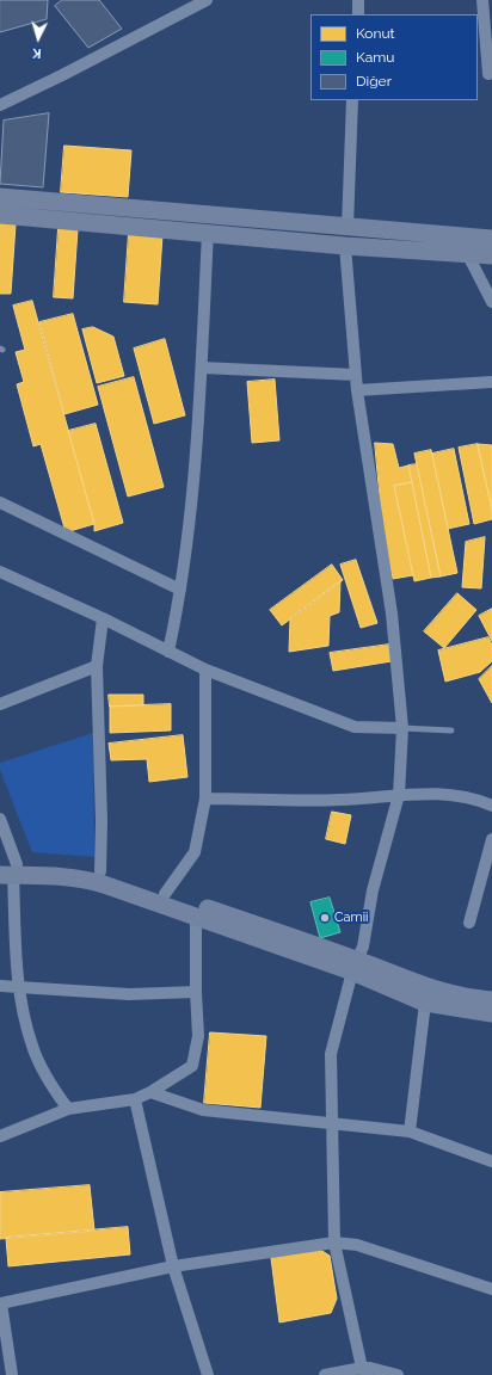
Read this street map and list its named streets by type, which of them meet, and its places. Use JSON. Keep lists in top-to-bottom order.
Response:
{
  "places": ["Camii"],
  "legend": ["Konut", "Kamu", "Diğer"],
  "north": "bottom"
}
